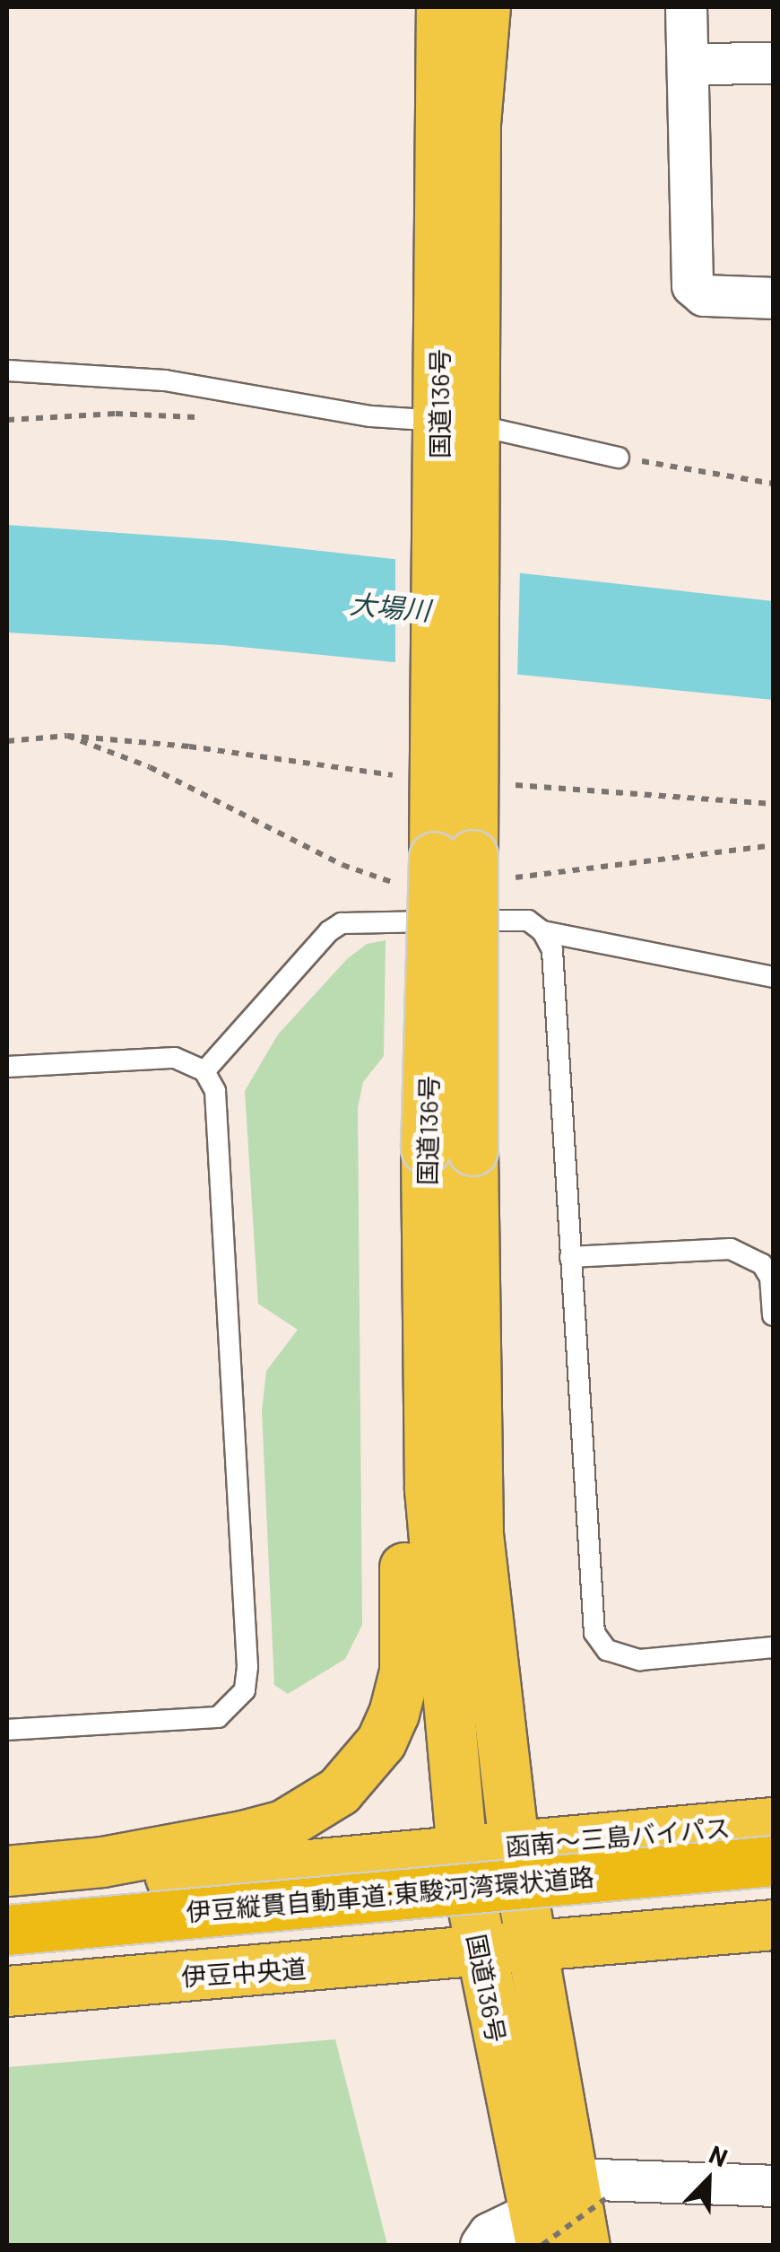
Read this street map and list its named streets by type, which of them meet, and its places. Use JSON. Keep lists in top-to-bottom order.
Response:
{
  "streets": {
    "highway": [
      "国道136号",
      "函南～三島バイパス",
      "伊豆縦貫自動車道;東駿河湾環状道路",
      "伊豆中央道"
    ]
  },
  "crossings": [
    ["国道136号", "函南～三島バイパス"],
    ["国道136号", "伊豆中央道"]
  ],
  "water": ["大場川"],
  "north": "top right"
}
